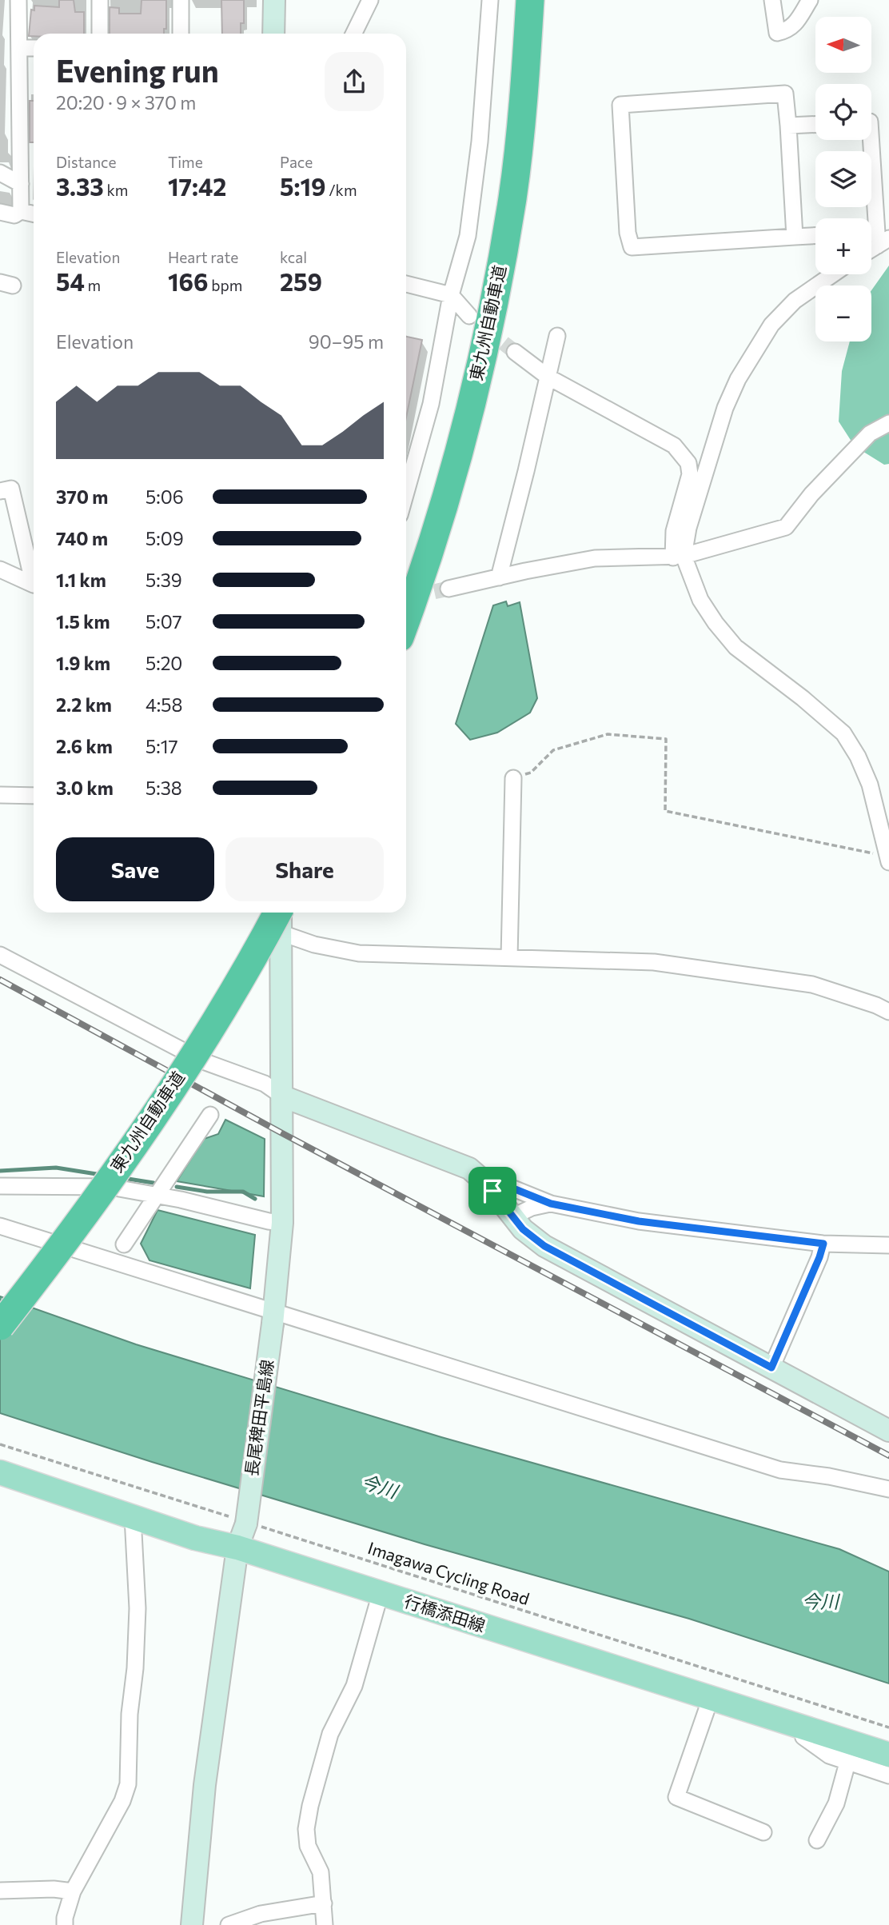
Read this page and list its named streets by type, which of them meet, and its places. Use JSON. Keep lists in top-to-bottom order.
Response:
{
  "streets": {
    "highway": ["東九州自動車道"],
    "main road": ["長尾稗田平島線", "行橋添田線"],
    "path": ["Imagawa Cycling Road"]
  },
  "crossings": [
    ["東九州自動車道", "長尾稗田平島線"],
    ["長尾稗田平島線", "Imagawa Cycling Road"],
    ["長尾稗田平島線", "行橋添田線"]
  ],
  "water": ["今川"],
  "north": "left",
  "page": {
    "map_buttons": ["+", "−"],
    "heading": ["Evening run", "20:20 · 9 × 370 m"],
    "stats": [
      ["Distance", "3.33 km"],
      ["Time", "17:42"],
      ["Pace", "5:19 /km"],
      ["Elevation", "54 m"],
      ["Heart rate", "166 bpm"],
      ["kcal", "259"]
    ],
    "chart": ["Elevation", "90–95 m"],
    "list": [
      {
        "name": "370 m",
        "note": "5:06"
      },
      {
        "name": "740 m",
        "note": "5:09"
      },
      {
        "name": "1.1 km",
        "note": "5:39"
      },
      {
        "name": "1.5 km",
        "note": "5:07"
      },
      {
        "name": "1.9 km",
        "note": "5:20"
      },
      {
        "name": "2.2 km",
        "note": "4:58"
      },
      {
        "name": "2.6 km",
        "note": "5:17"
      },
      {
        "name": "3.0 km",
        "note": "5:38"
      }
    ],
    "buttons": ["Save", "Share"]
  }
}
